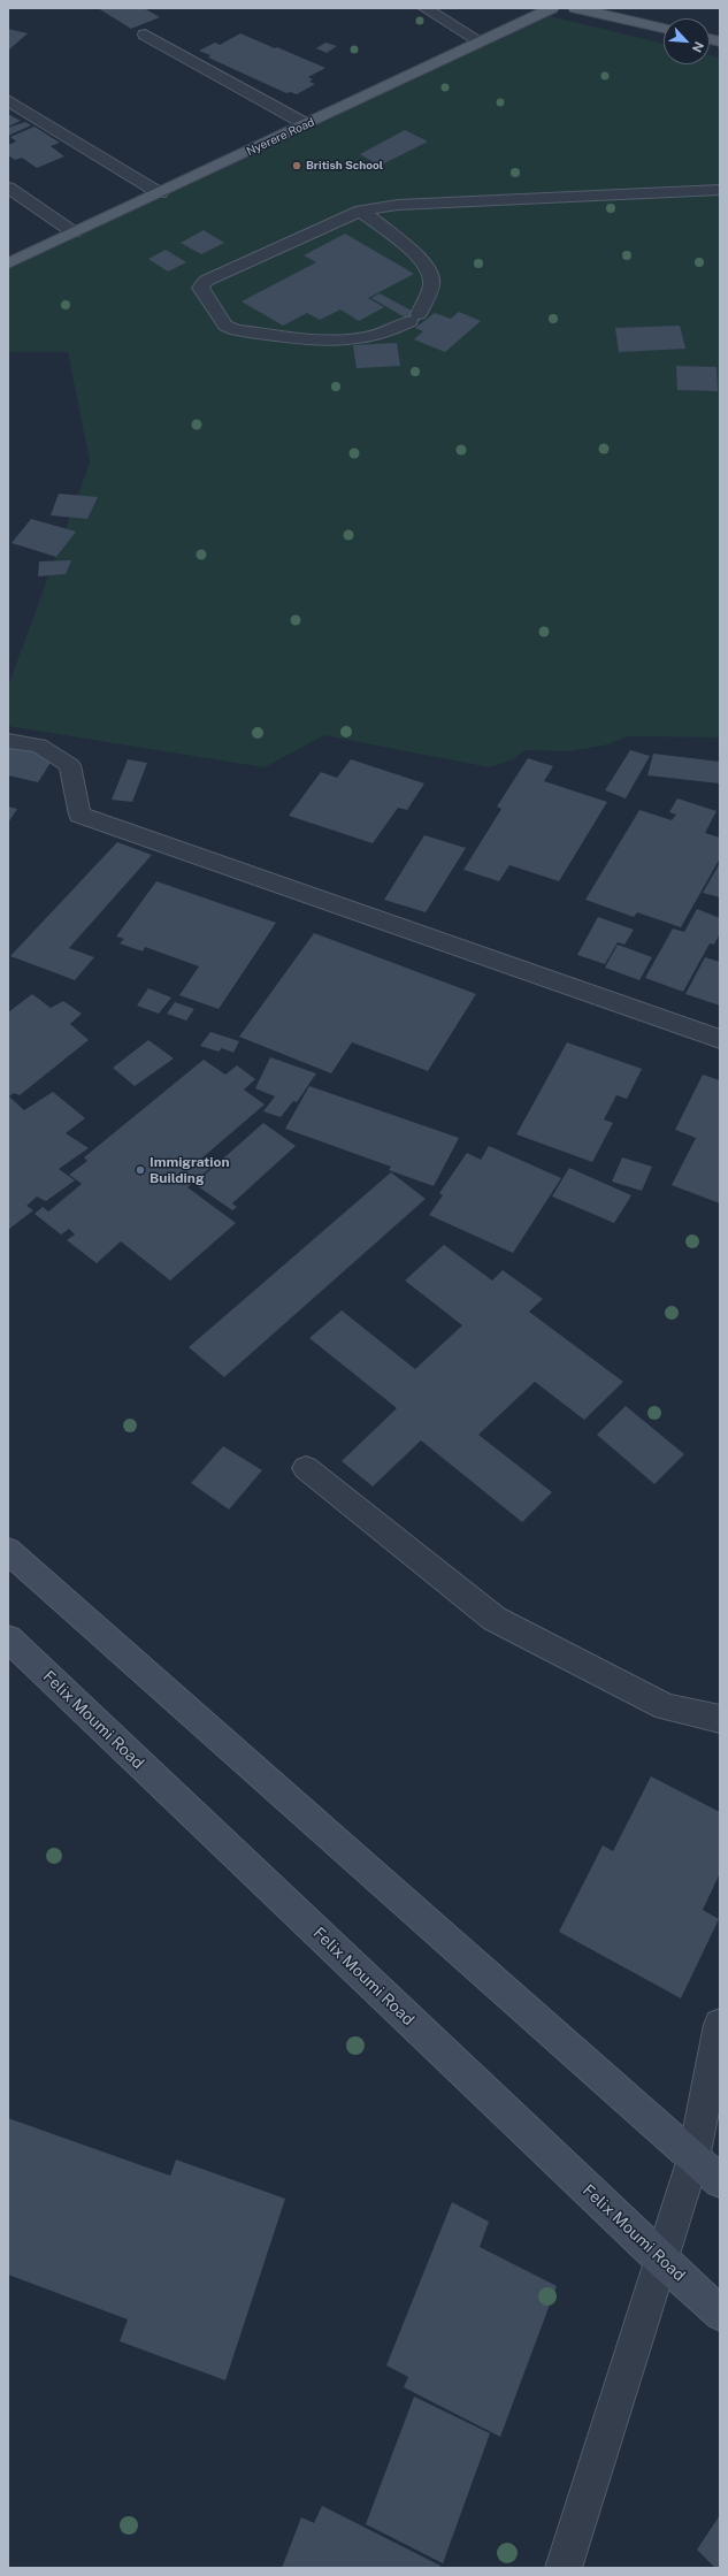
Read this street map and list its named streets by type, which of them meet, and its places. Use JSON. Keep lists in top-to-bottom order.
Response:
{
  "streets": {
    "main road": ["Nyerere Road", "Felix Moumi Road"]
  },
  "places": ["British School", "Immigration Building"],
  "north": "bottom right"
}
